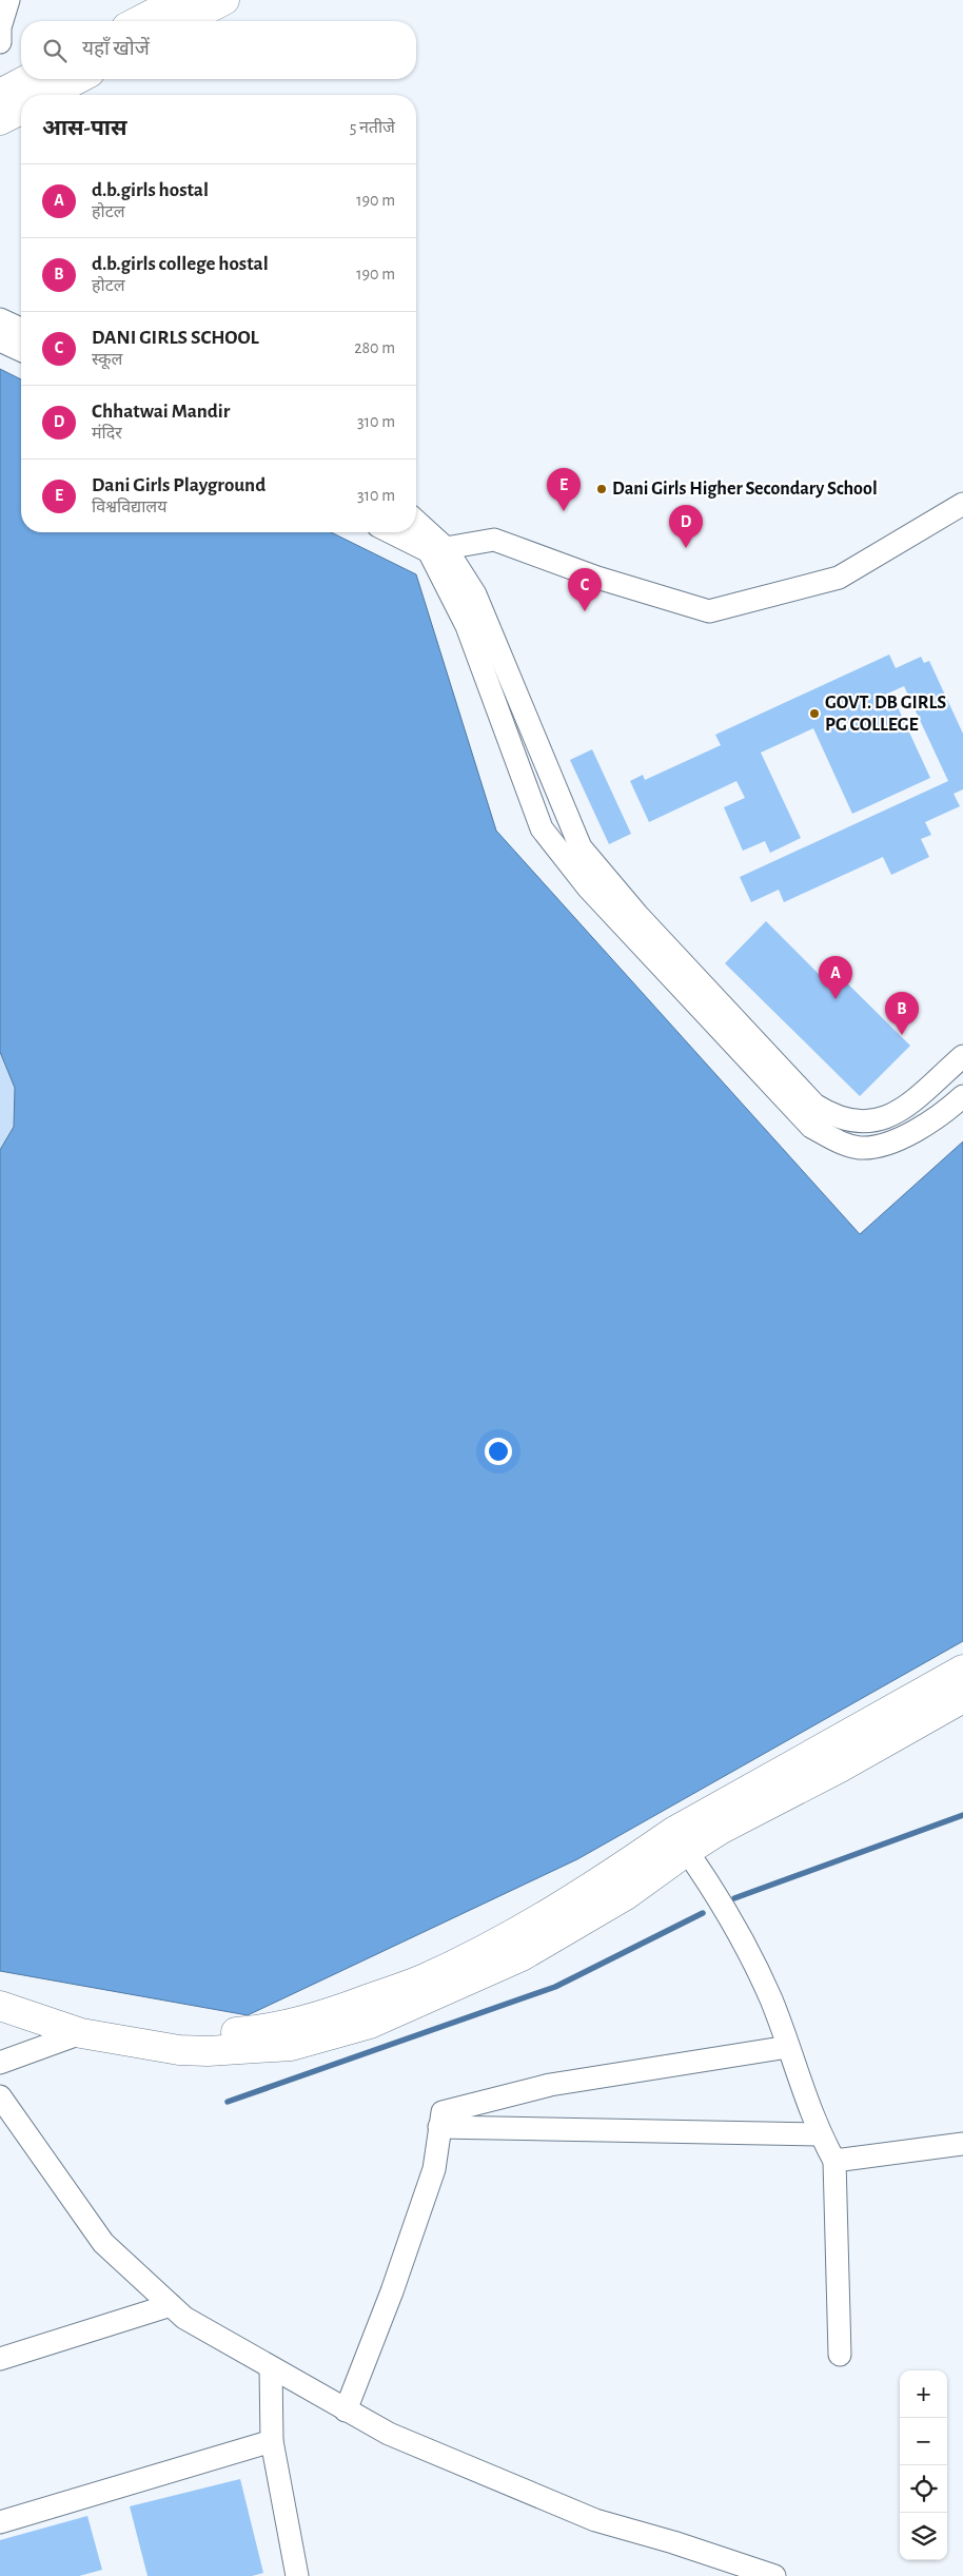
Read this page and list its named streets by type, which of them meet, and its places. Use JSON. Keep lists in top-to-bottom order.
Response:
{
  "places": ["Dani Girls Higher Secondary School", "GOVT. DB GIRLS PG COLLEGE"],
  "page": {
    "search": "यहाँ खोजें",
    "heading": ["आस-पास", "5 नतीजे"],
    "list": [
      {
        "mark": "A",
        "name": "d.b.girls hostal",
        "note": "होटल",
        "value": "190 m"
      },
      {
        "mark": "B",
        "name": "d.b.girls college hostal",
        "note": "होटल",
        "value": "190 m"
      },
      {
        "mark": "C",
        "name": "DANI GIRLS SCHOOL",
        "note": "स्कूल",
        "value": "280 m"
      },
      {
        "mark": "D",
        "name": "Chhatwai Mandir",
        "note": "मंदिर",
        "value": "310 m"
      },
      {
        "mark": "E",
        "name": "Dani Girls Playground",
        "note": "विश्वविद्यालय",
        "value": "310 m"
      }
    ],
    "pins": [
      "E",
      "D",
      "C",
      "A",
      "B"
    ],
    "map_buttons": ["+", "−"]
  }
}
